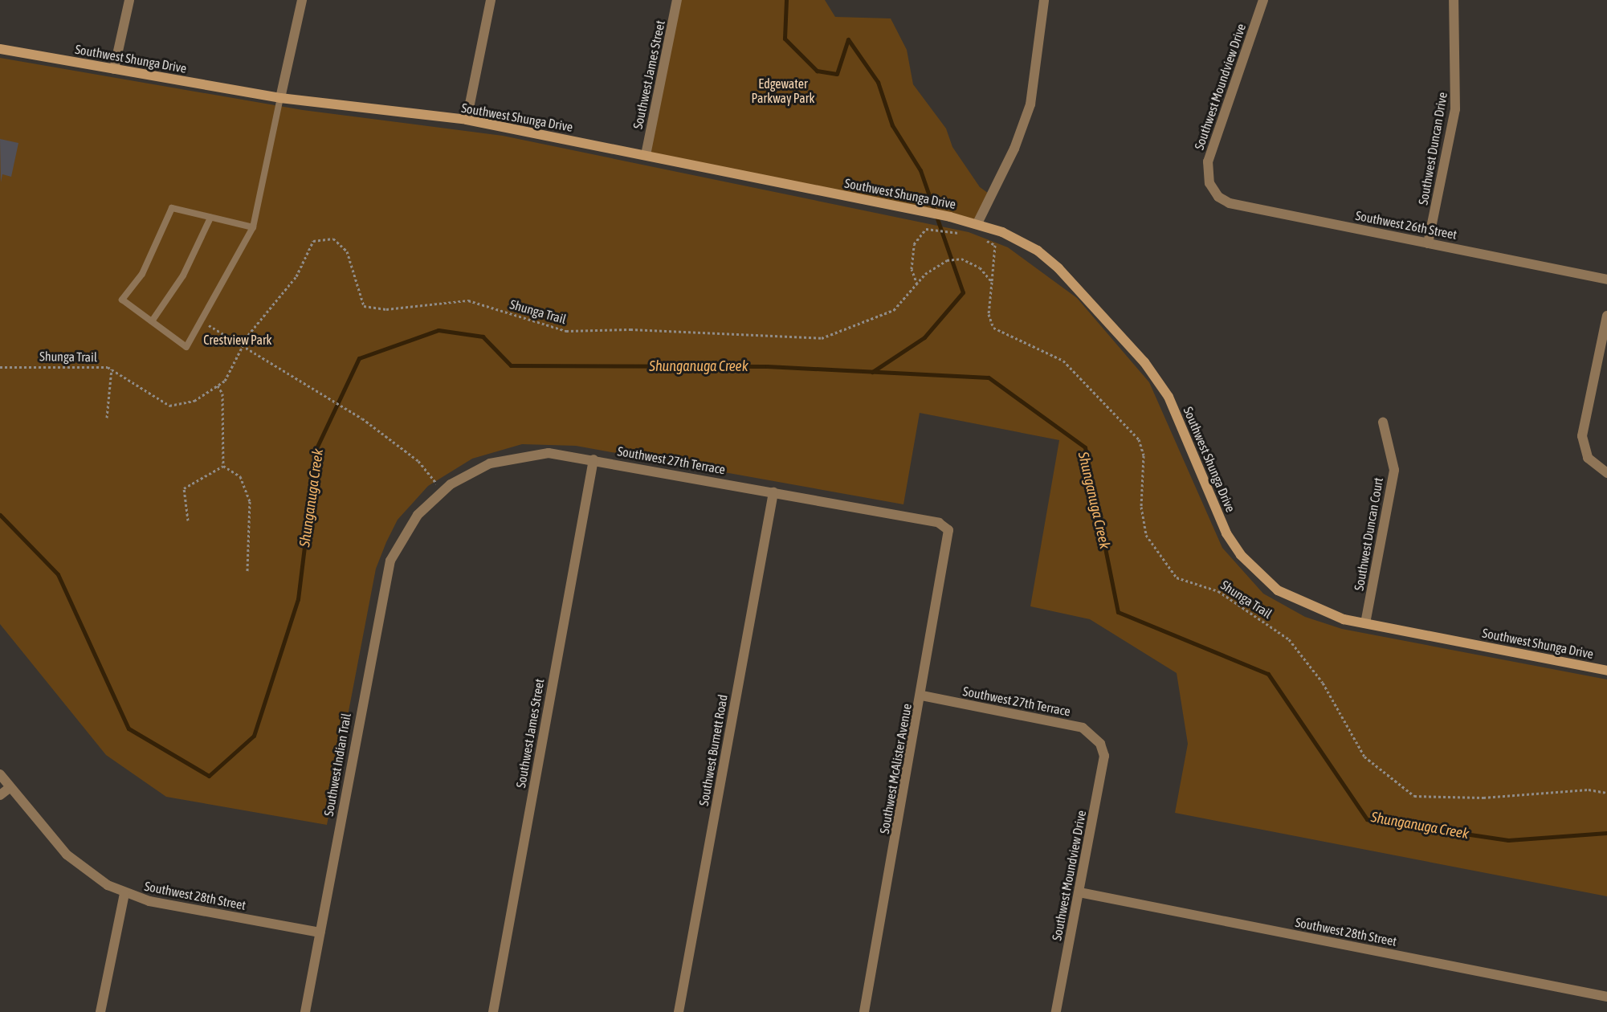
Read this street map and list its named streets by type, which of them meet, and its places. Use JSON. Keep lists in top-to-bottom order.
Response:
{
  "streets": {
    "street": [
      "Southwest Shunga Drive",
      "Southwest James Street",
      "Southwest Moundview Drive",
      "Southwest Duncan Drive",
      "Southwest 26th Street",
      "Southwest 27th Terrace",
      "Southwest Duncan Court",
      "Southwest Burnett Road",
      "Southwest Indian Trail",
      "Southwest McAlister Avenue",
      "Southwest 28th Street"
    ],
    "path": ["Shunga Trail"]
  },
  "crossings": [
    ["Southwest Shunga Drive", "Southwest James Street"],
    ["Southwest Shunga Drive", "Southwest Duncan Court"],
    ["Southwest James Street", "Southwest 27th Terrace"],
    ["Southwest Moundview Drive", "Southwest 26th Street"],
    ["Southwest Moundview Drive", "Southwest 27th Terrace"],
    ["Southwest Moundview Drive", "Southwest 28th Street"],
    ["Southwest Duncan Drive", "Southwest 26th Street"],
    ["Southwest 27th Terrace", "Southwest Burnett Road"],
    ["Southwest 27th Terrace", "Southwest Indian Trail"],
    ["Southwest 27th Terrace", "Southwest McAlister Avenue"],
    ["Southwest Indian Trail", "Southwest 28th Street"]
  ],
  "water": ["Shunganuga Creek"],
  "parks": ["Edgewater Parkway Park", "Crestview Park"]
}
